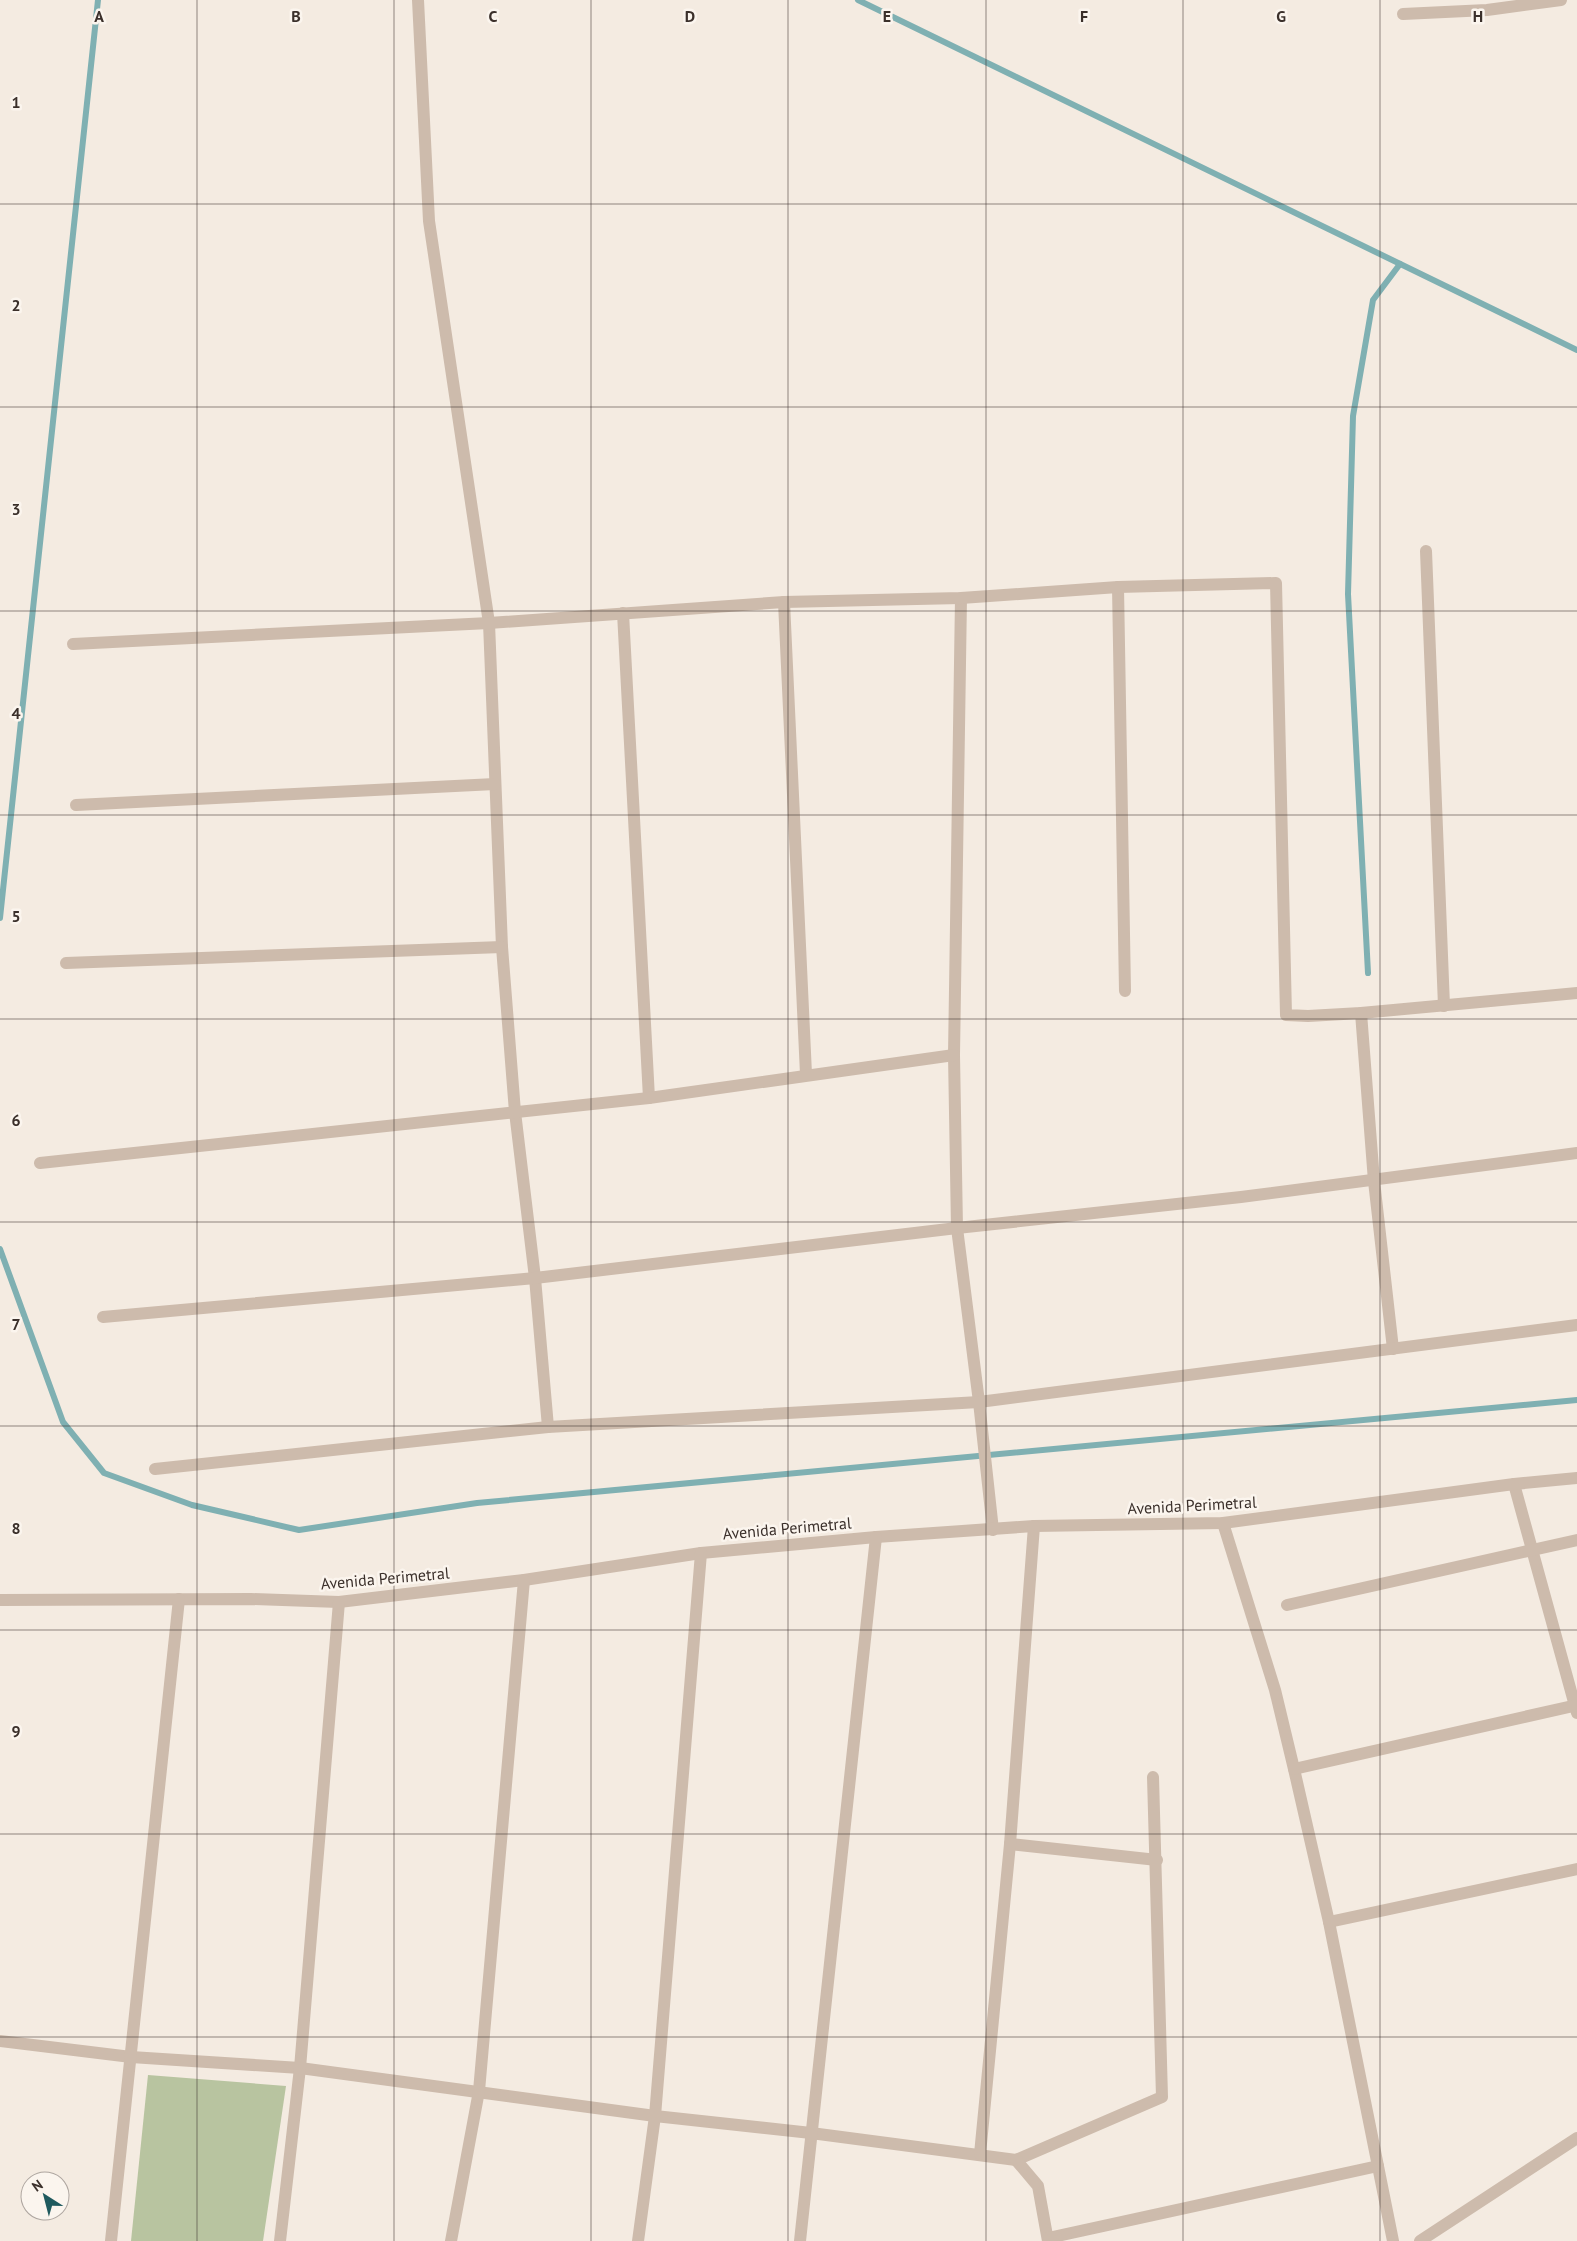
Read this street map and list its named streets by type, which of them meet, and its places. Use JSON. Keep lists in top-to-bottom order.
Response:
{
  "streets": {
    "street": ["Avenida Perimetral"]
  },
  "north": "top left",
  "grid": {
    "columns": [
      "A",
      "B",
      "C",
      "D",
      "E",
      "F",
      "G",
      "H"
    ],
    "rows": [
      "1",
      "2",
      "3",
      "4",
      "5",
      "6",
      "7",
      "8",
      "9"
    ]
  }
}
